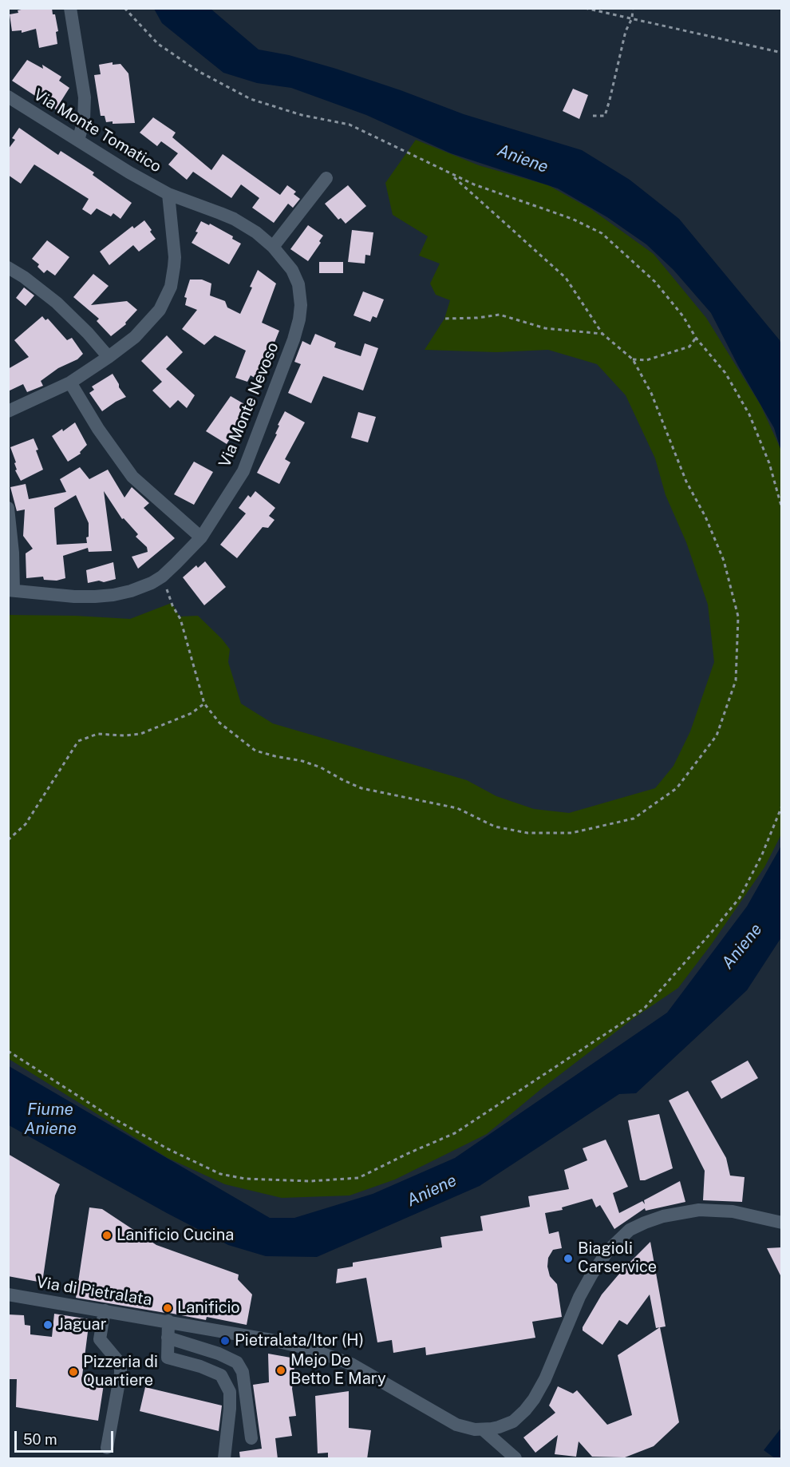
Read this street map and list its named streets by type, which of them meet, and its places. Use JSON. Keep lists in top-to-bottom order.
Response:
{
  "streets": {
    "street": ["Via Monte Tomatico", "Via Monte Nevoso", "Via di Pietralata"]
  },
  "crossings": [
    ["Via Monte Tomatico", "Via Monte Nevoso"]
  ],
  "water": ["Aniene", "Fiume Aniene"],
  "places": [
    "Lanificio Cucina",
    "Biagioli Carservice",
    "Lanificio",
    "Jaguar",
    "Pietralata/Itor (H)",
    "Mejo De Betto E Mary",
    "Pizzeria di Quartiere"
  ],
  "scale_bar": "50 m"
}
